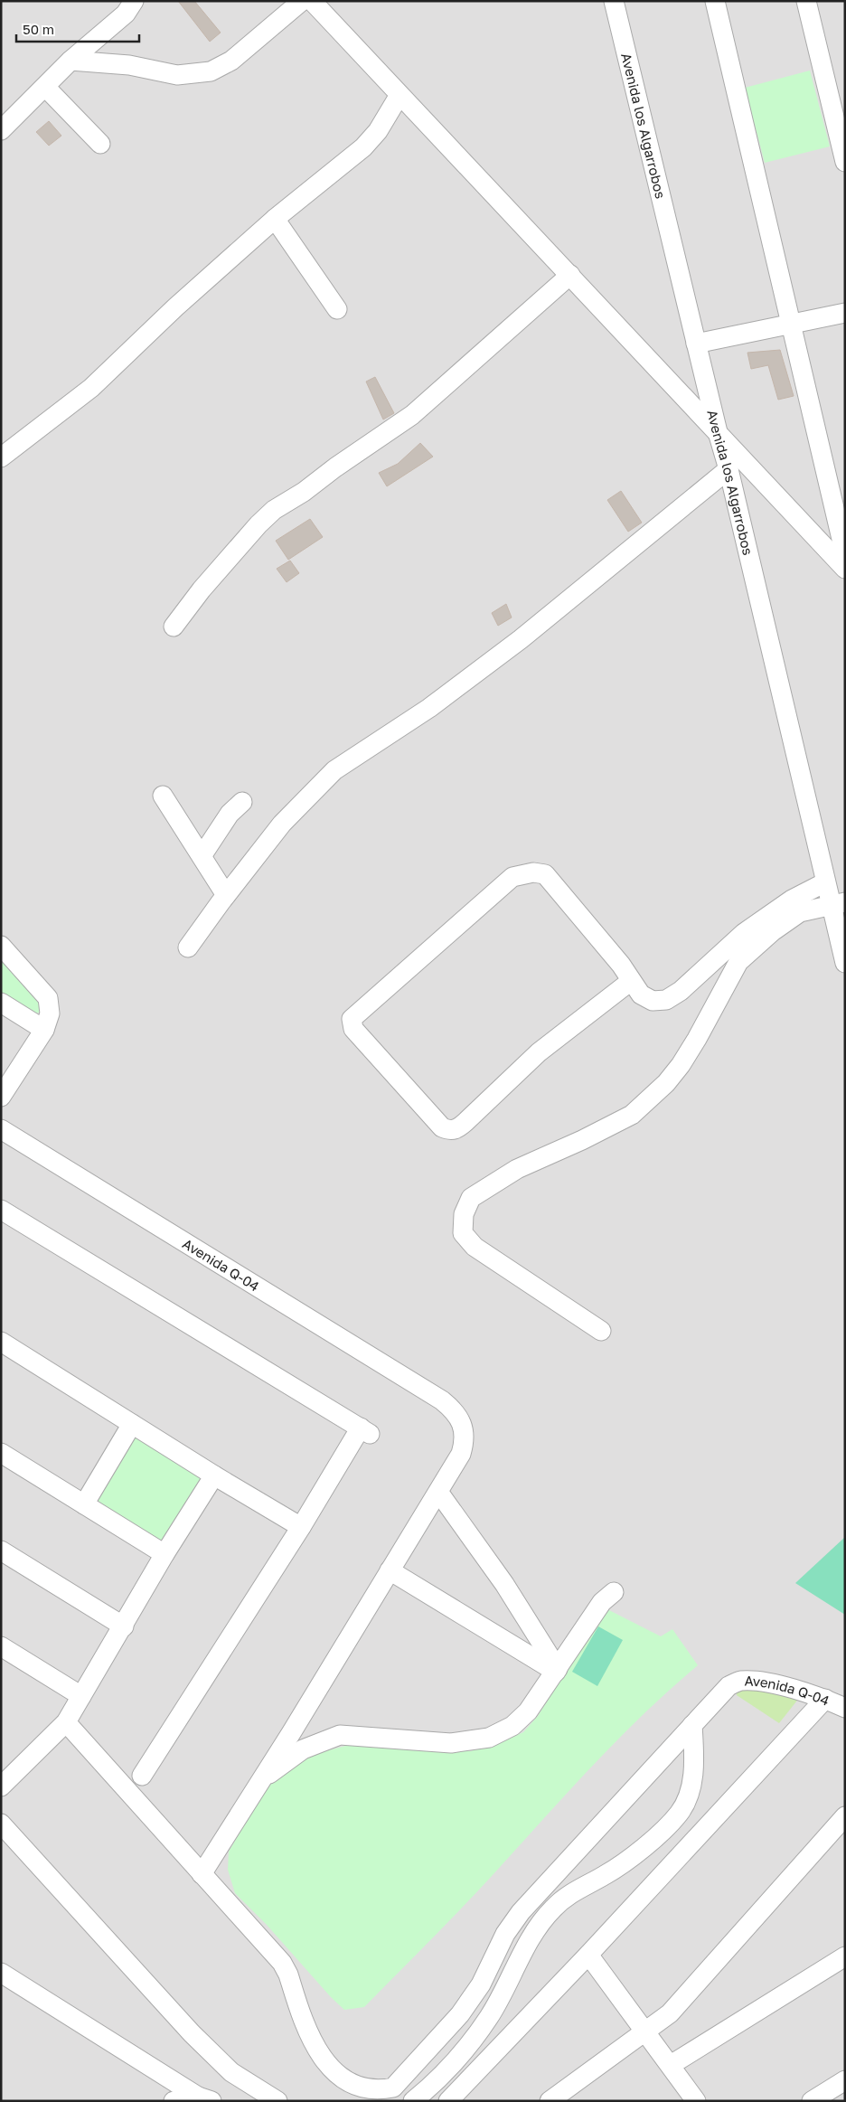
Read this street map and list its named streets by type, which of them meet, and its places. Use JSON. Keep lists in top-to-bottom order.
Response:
{
  "streets": {
    "street": ["Avenida los Algarrobos", "Avenida Q-04"]
  },
  "scale_bar": "50 m"
}
